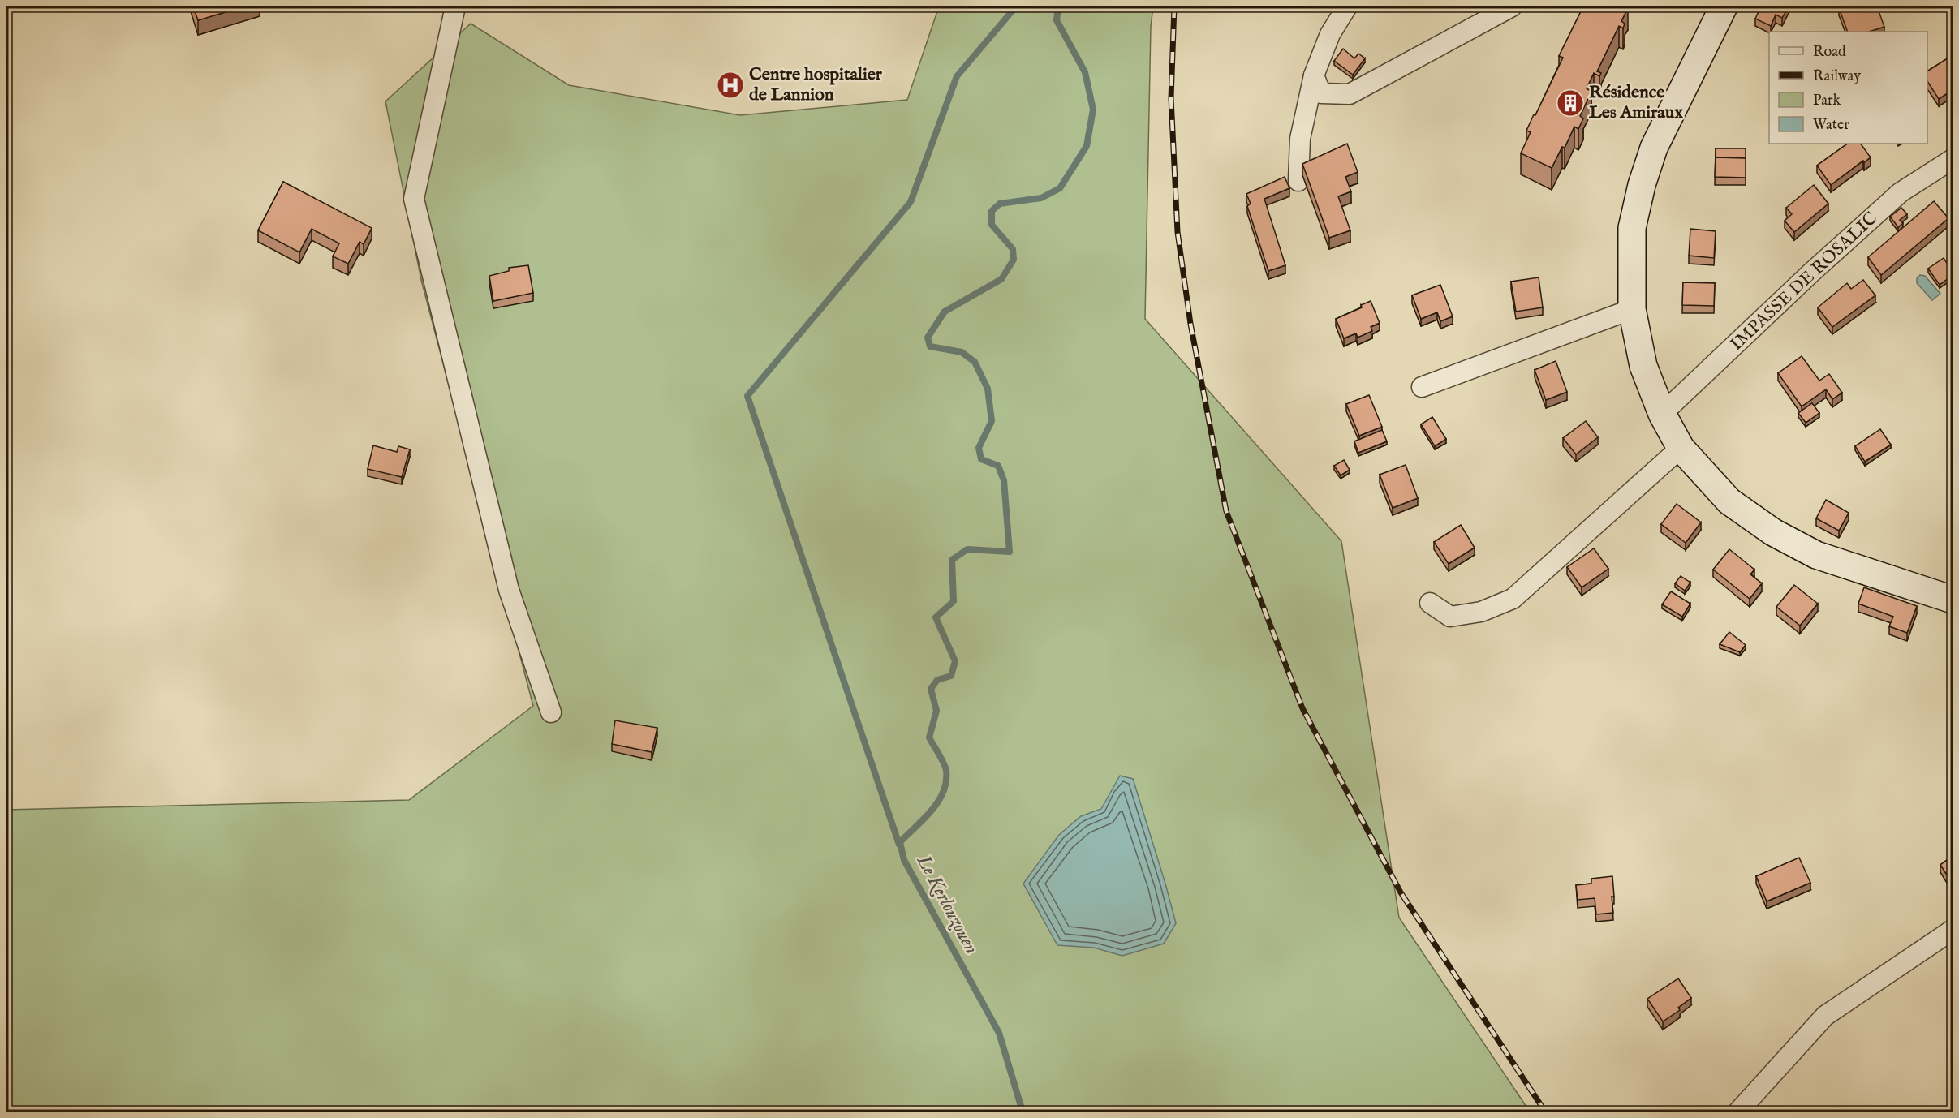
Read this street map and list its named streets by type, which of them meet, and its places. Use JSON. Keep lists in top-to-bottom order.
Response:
{
  "streets": {
    "street": ["IMPASSE DE ROSALIC"]
  },
  "water": ["Le Kerlouzouen"],
  "places": {
    "hospital": ["Centre hospitalier de Lannion"],
    "building": ["Résidence Les Amiraux"]
  },
  "legend": [
    "Road",
    "Railway",
    "Park",
    "Water"
  ]
}
